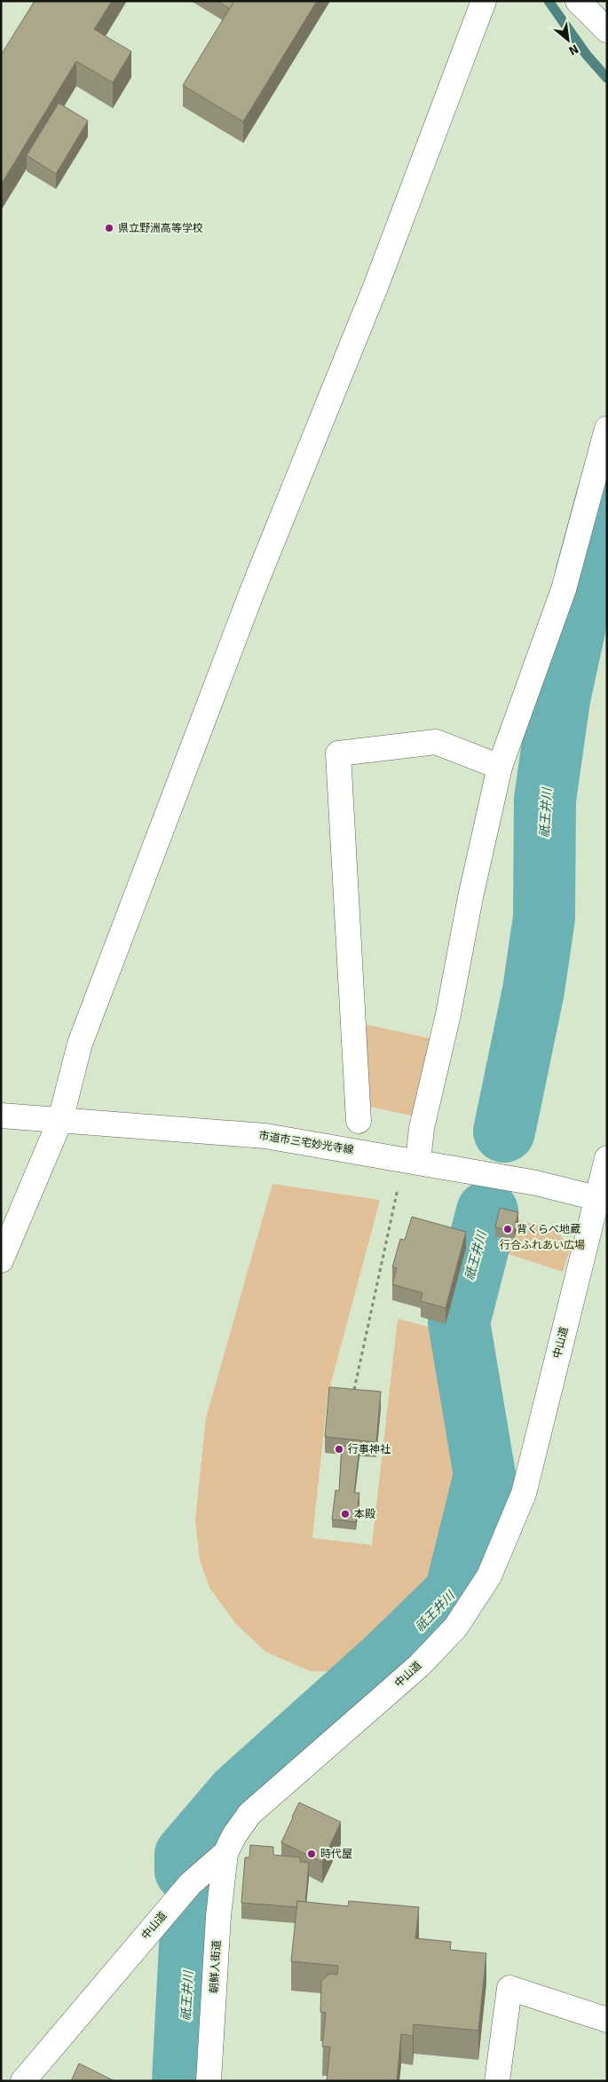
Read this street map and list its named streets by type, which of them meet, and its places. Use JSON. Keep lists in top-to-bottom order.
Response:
{
  "streets": {
    "street": ["市道市三宅妙光寺線", "中山道", "朝鮮人街道"]
  },
  "crossings": [
    ["市道市三宅妙光寺線", "中山道"],
    ["中山道", "朝鮮人街道"]
  ],
  "water": ["祇王井川"],
  "parks": ["行合ふれあい広場"],
  "places": [
    "県立野洲高等学校",
    "背くらべ地蔵",
    "行事神社",
    "本殿",
    "時代屋"
  ],
  "north": "bottom right"
}
